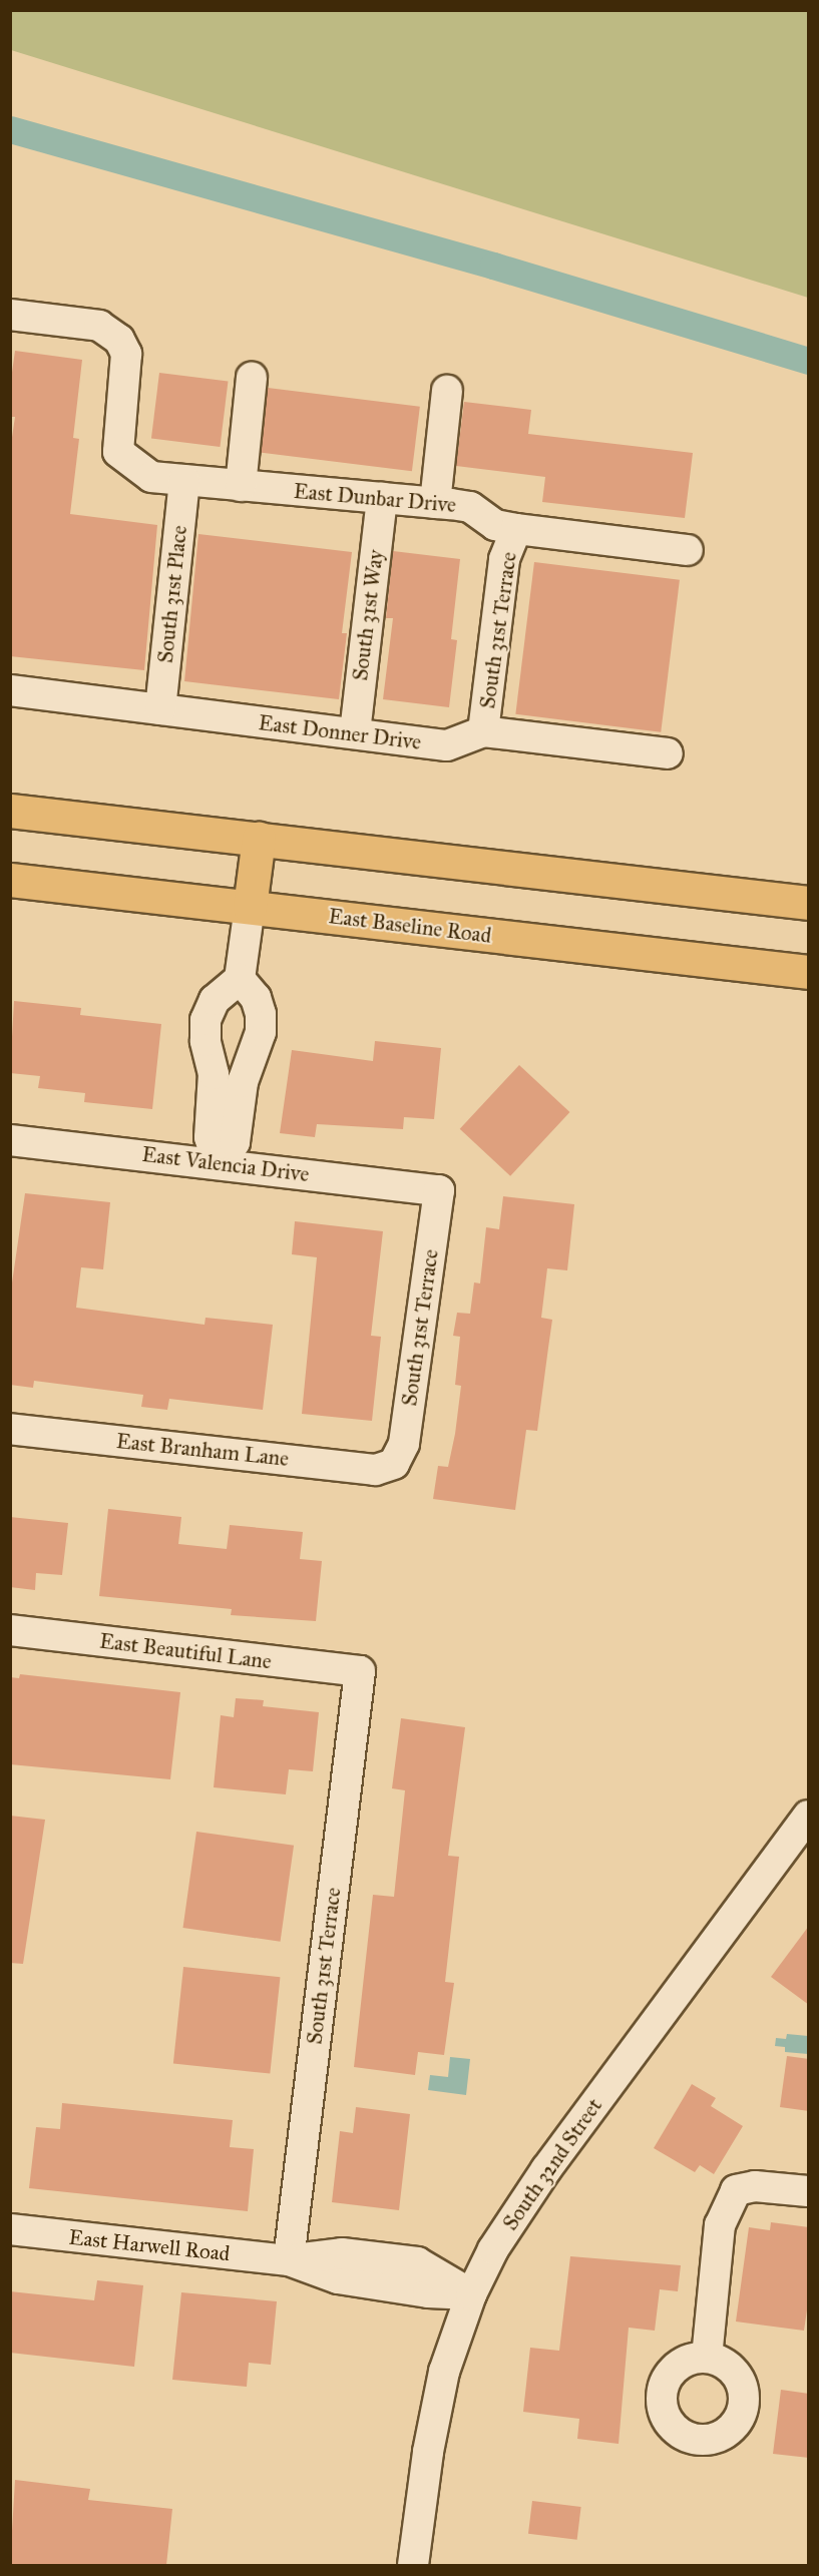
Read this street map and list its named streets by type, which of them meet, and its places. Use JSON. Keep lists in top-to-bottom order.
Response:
{
  "streets": {
    "main road": ["East Baseline Road"],
    "street": [
      "East Dunbar Drive",
      "South 31st Place",
      "South 31st Way",
      "South 31st Terrace",
      "East Donner Drive",
      "East Valencia Drive",
      "East Branham Lane",
      "East Beautiful Lane",
      "South 32nd Street",
      "East Harwell Road"
    ]
  },
  "crossings": [
    ["East Dunbar Drive", "South 31st Place"],
    ["East Dunbar Drive", "South 31st Way"],
    ["East Dunbar Drive", "South 31st Terrace"],
    ["South 31st Place", "East Donner Drive"],
    ["South 31st Way", "East Donner Drive"],
    ["South 31st Terrace", "East Donner Drive"],
    ["South 31st Terrace", "East Valencia Drive"],
    ["South 31st Terrace", "East Branham Lane"],
    ["South 31st Terrace", "East Beautiful Lane"],
    ["South 31st Terrace", "East Harwell Road"],
    ["South 32nd Street", "East Harwell Road"]
  ]
}
